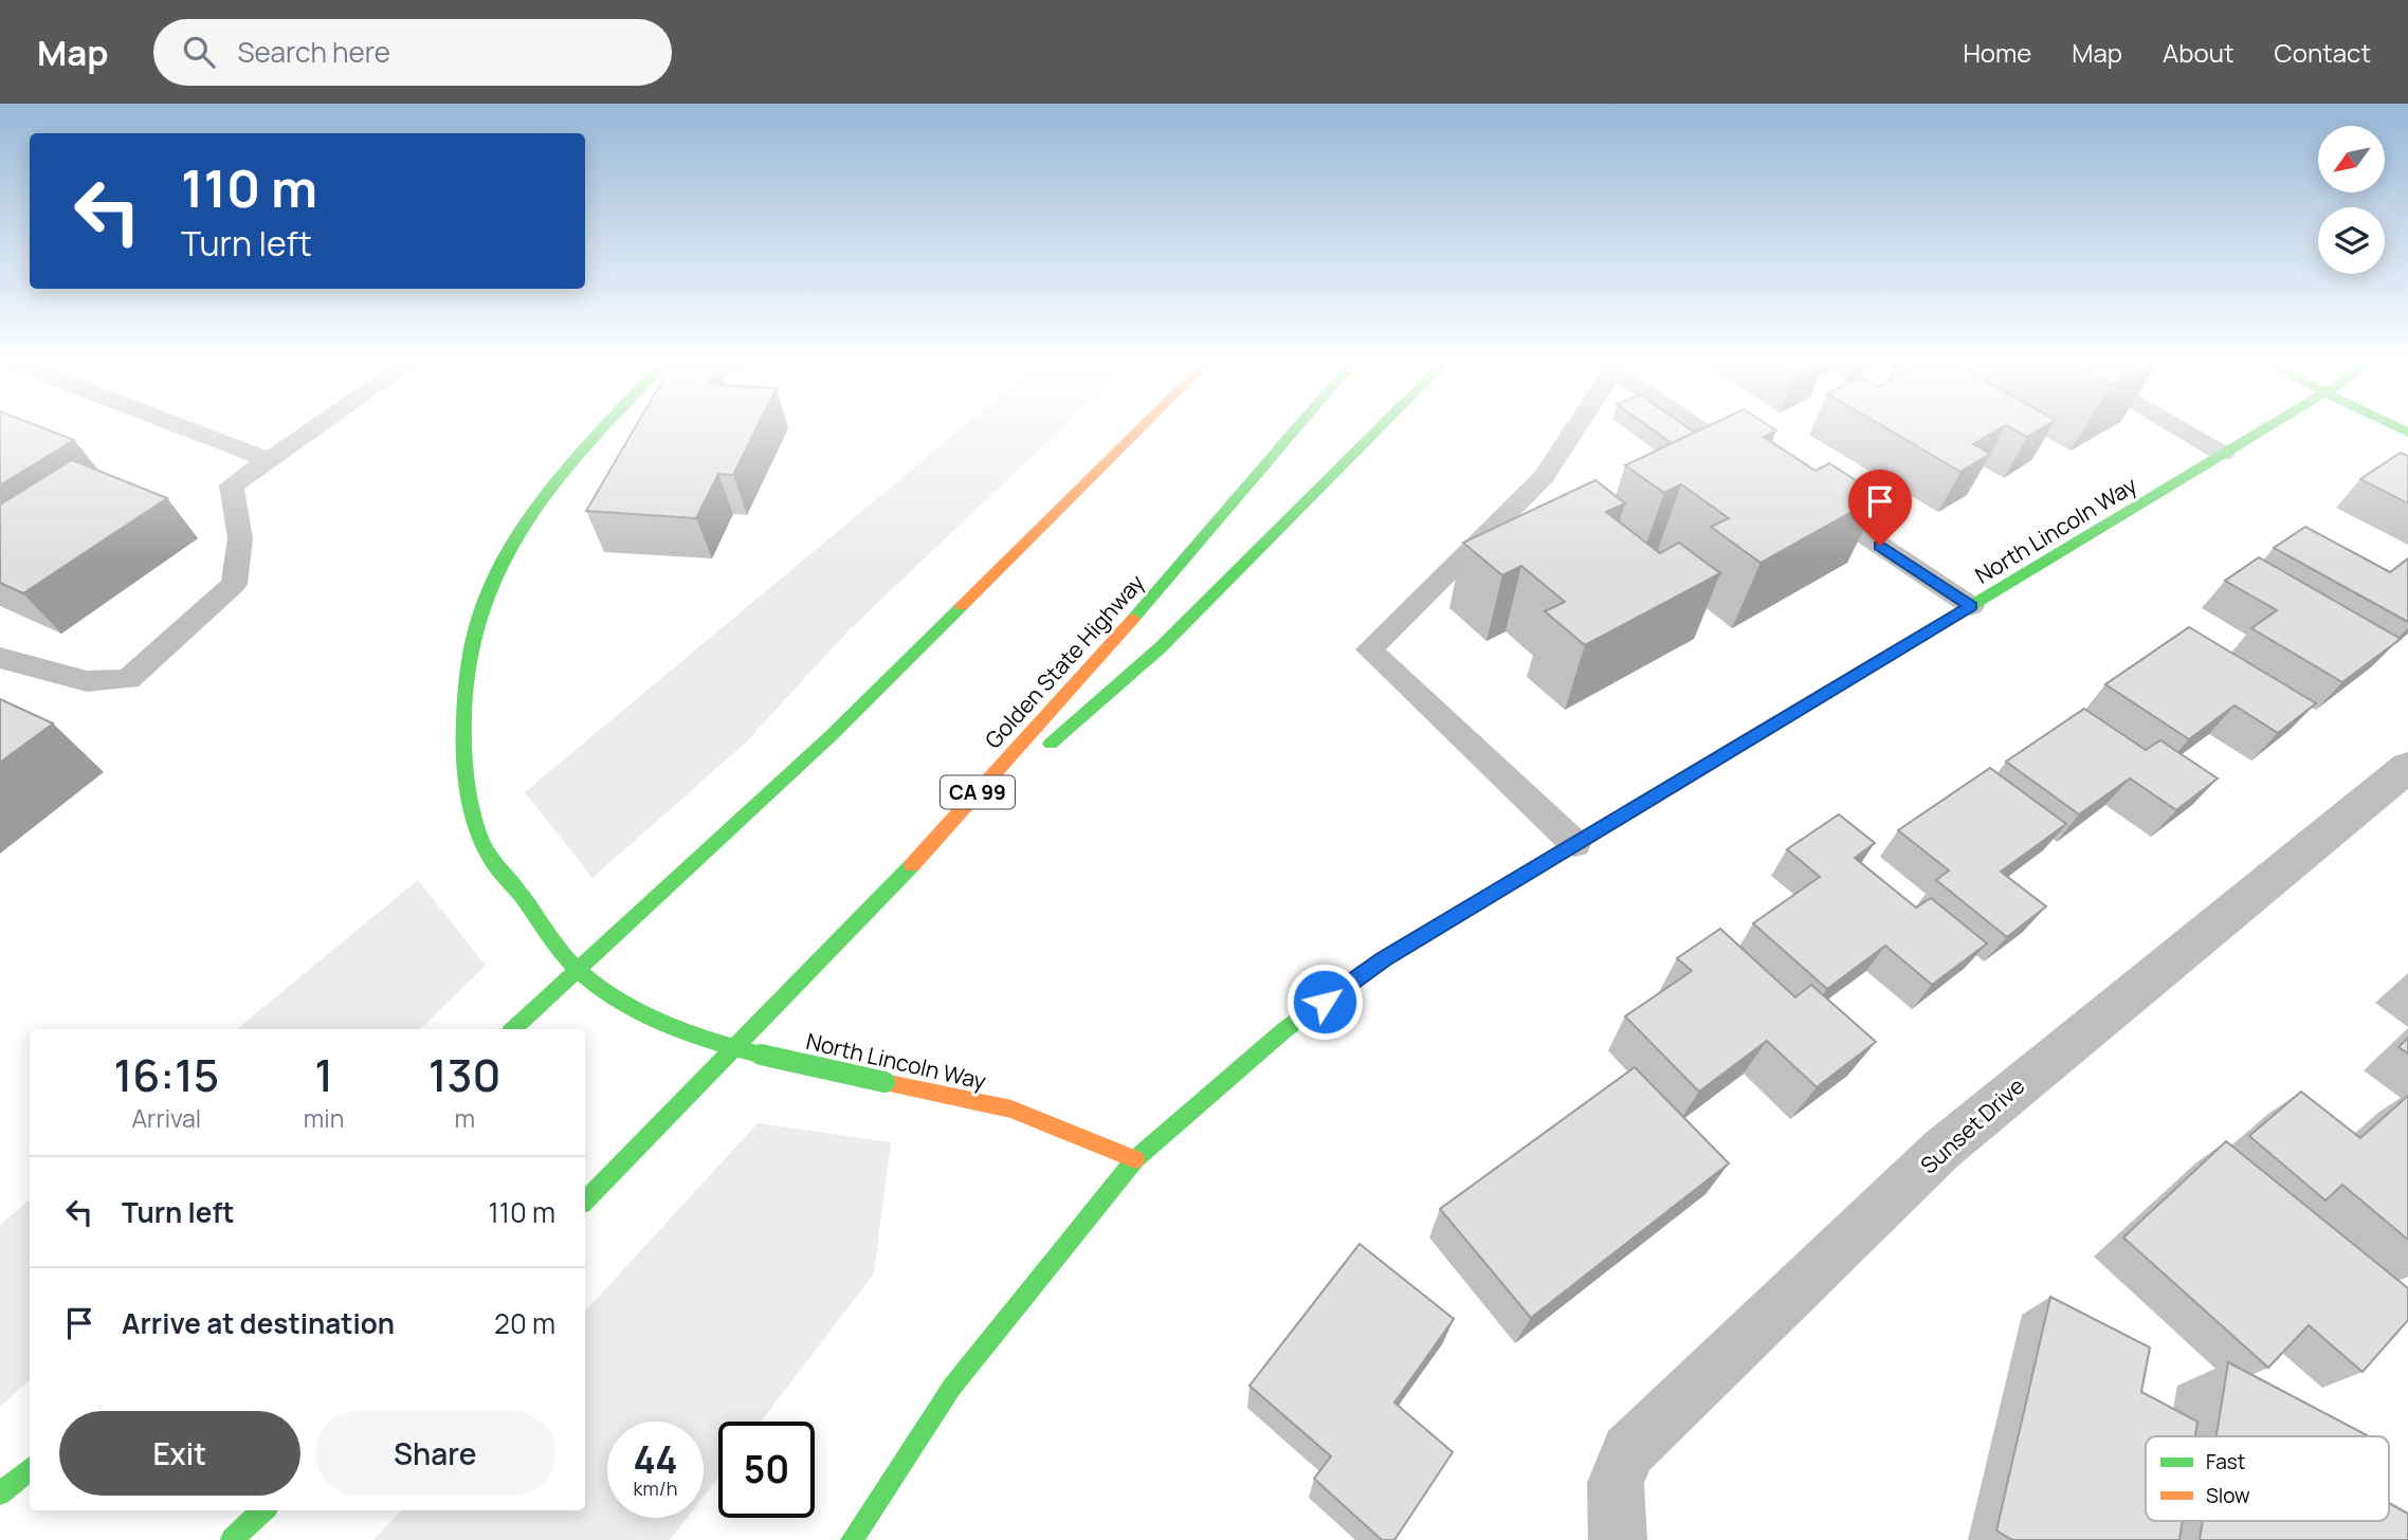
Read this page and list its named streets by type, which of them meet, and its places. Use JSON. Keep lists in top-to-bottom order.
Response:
{
  "streets": {
    "main road": ["North Lincoln Way", "Golden State Highway", "CA 99"],
    "street": ["Sunset Drive"]
  },
  "legend": ["Fast", "Slow"],
  "north": "bottom left",
  "page": {
    "header": "Map",
    "search": "Search here",
    "nav": [
      "Home",
      "Map",
      "About",
      "Contact"
    ],
    "turn": ["110 m", "Turn left"],
    "eta": [
      "16:15",
      "Arrival",
      "1",
      "min",
      "130",
      "m"
    ],
    "list": [
      {
        "name": "Turn left",
        "value": "110 m"
      },
      {
        "name": "Arrive at destination",
        "value": "20 m"
      }
    ],
    "buttons": ["Exit", "Share"],
    "speed": "44 km/h",
    "limit": "50"
  }
}
